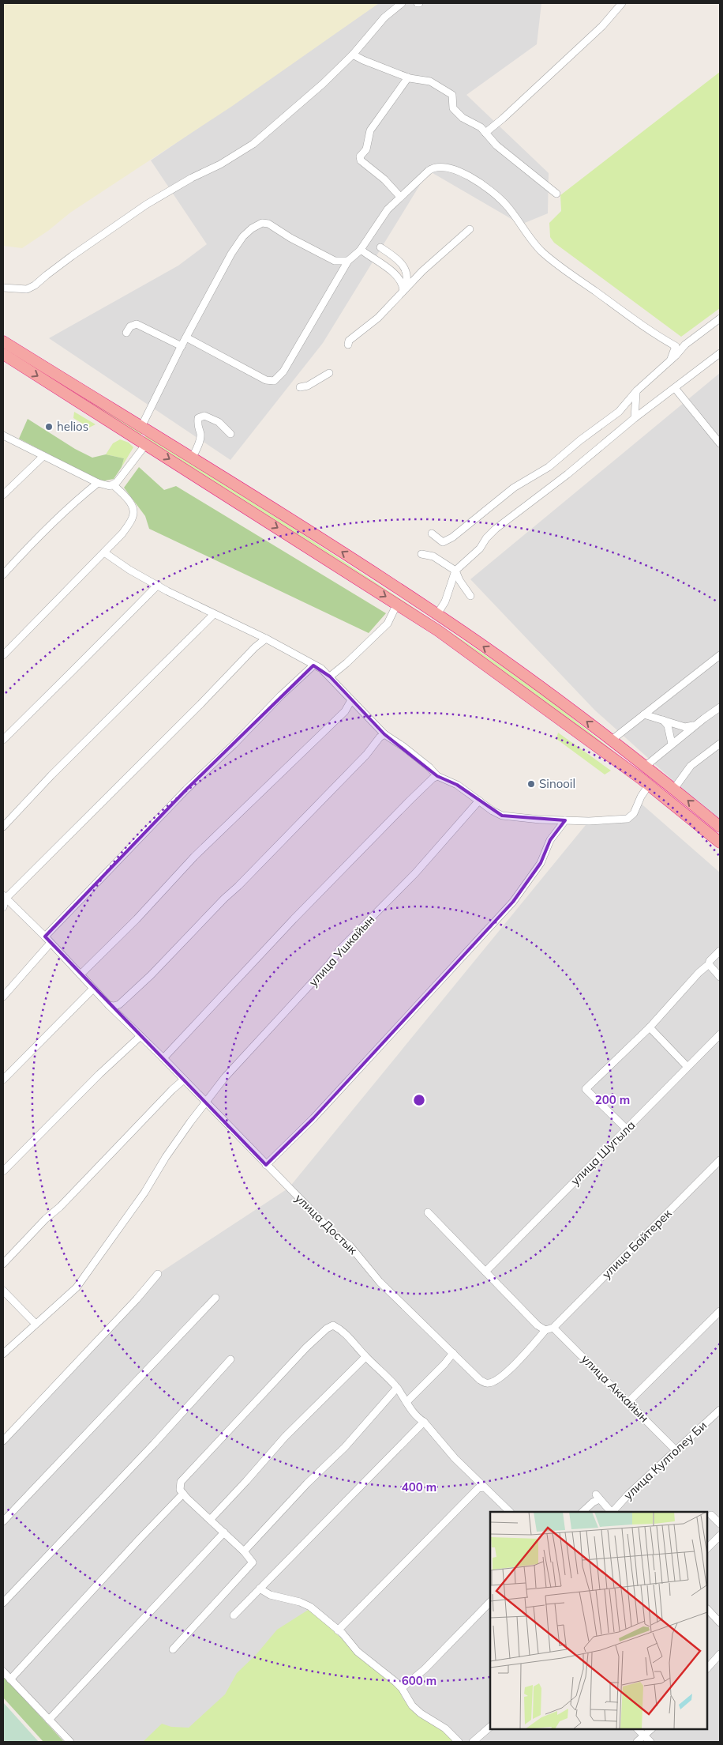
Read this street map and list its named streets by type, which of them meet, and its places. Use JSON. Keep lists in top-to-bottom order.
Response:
{
  "streets": {
    "street": [
      "улица Ушкайын",
      "улица Шугыла",
      "улица Достык",
      "улица Байтерек",
      "улица Аккайын",
      "улица Култолеу Би"
    ]
  },
  "crossings": [
    ["улица Ушкайын", "улица Достык"],
    ["улица Байтерек", "улица Аккайын"],
    ["улица Аккайын", "улица Култолеу Би"]
  ],
  "places": ["helios", "Sinooil"],
  "rings": ["200 m", "400 m", "600 m"]
}
